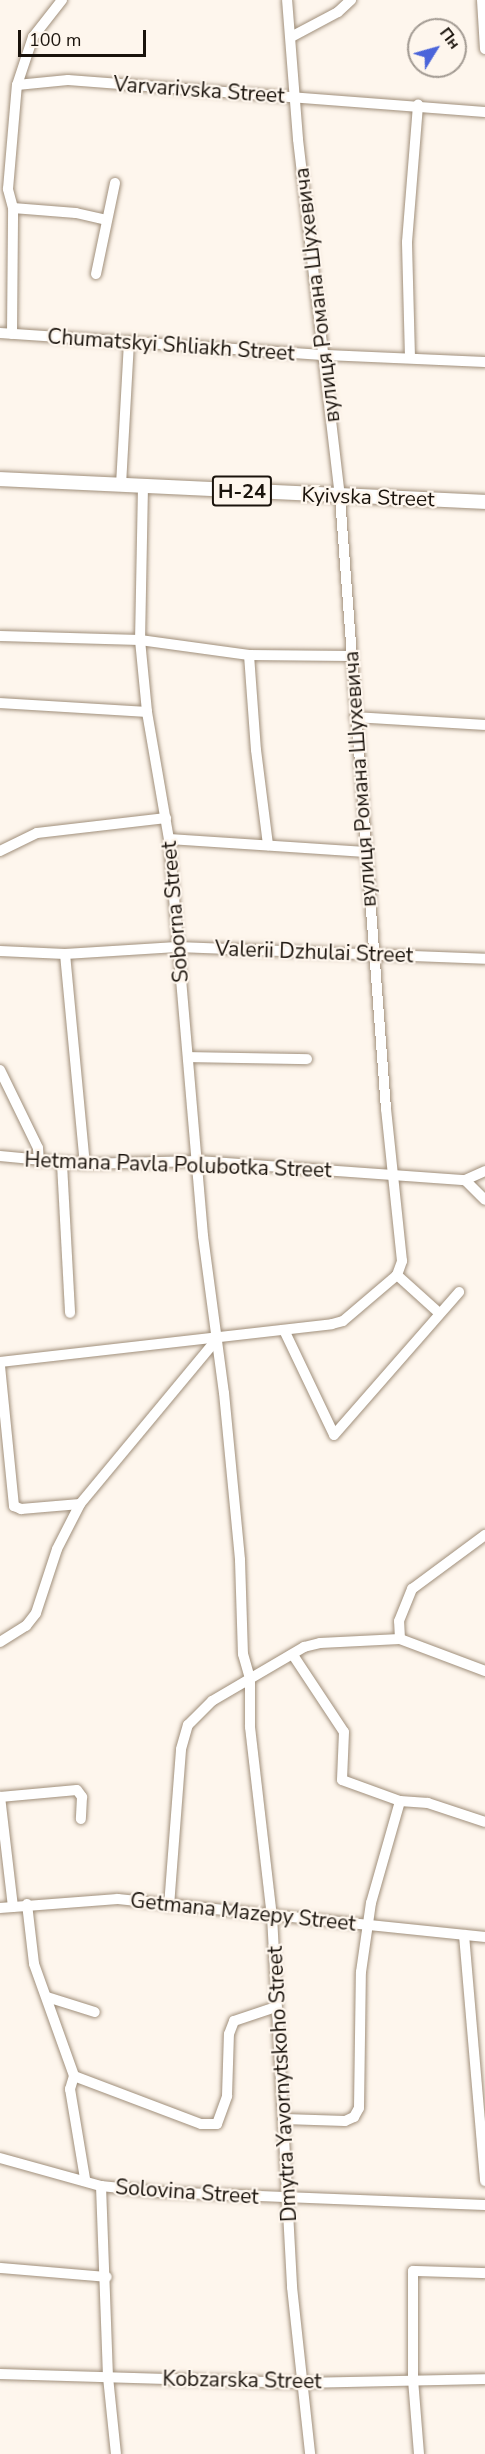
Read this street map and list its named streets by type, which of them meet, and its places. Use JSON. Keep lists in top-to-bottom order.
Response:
{
  "streets": {
    "main road": ["Н-24", "Kyivska Street"],
    "street": [
      "Varvarivska Street",
      "вулиця Романа Шухевича",
      "Chumatskyi Shliakh Street",
      "Soborna Street",
      "Valerii Dzhulai Street",
      "Hetmana Pavla Polubotka Street",
      "Getmana Mazepy Street",
      "Dmytra Yavornytskoho Street",
      "Solovina Street",
      "Kobzarska Street"
    ]
  },
  "crossings": [
    ["Varvarivska Street", "вулиця Романа Шухевича"],
    ["вулиця Романа Шухевича", "Chumatskyi Shliakh Street"],
    ["вулиця Романа Шухевича", "Kyivska Street"],
    ["вулиця Романа Шухевича", "Valerii Dzhulai Street"],
    ["вулиця Романа Шухевича", "Hetmana Pavla Polubotka Street"],
    ["Kyivska Street", "Soborna Street"],
    ["Soborna Street", "Valerii Dzhulai Street"],
    ["Soborna Street", "Hetmana Pavla Polubotka Street"],
    ["Soborna Street", "Dmytra Yavornytskoho Street"],
    ["Getmana Mazepy Street", "Dmytra Yavornytskoho Street"],
    ["Dmytra Yavornytskoho Street", "Solovina Street"],
    ["Dmytra Yavornytskoho Street", "Kobzarska Street"]
  ],
  "scale_bar": "100 m",
  "north": "top right"
}
